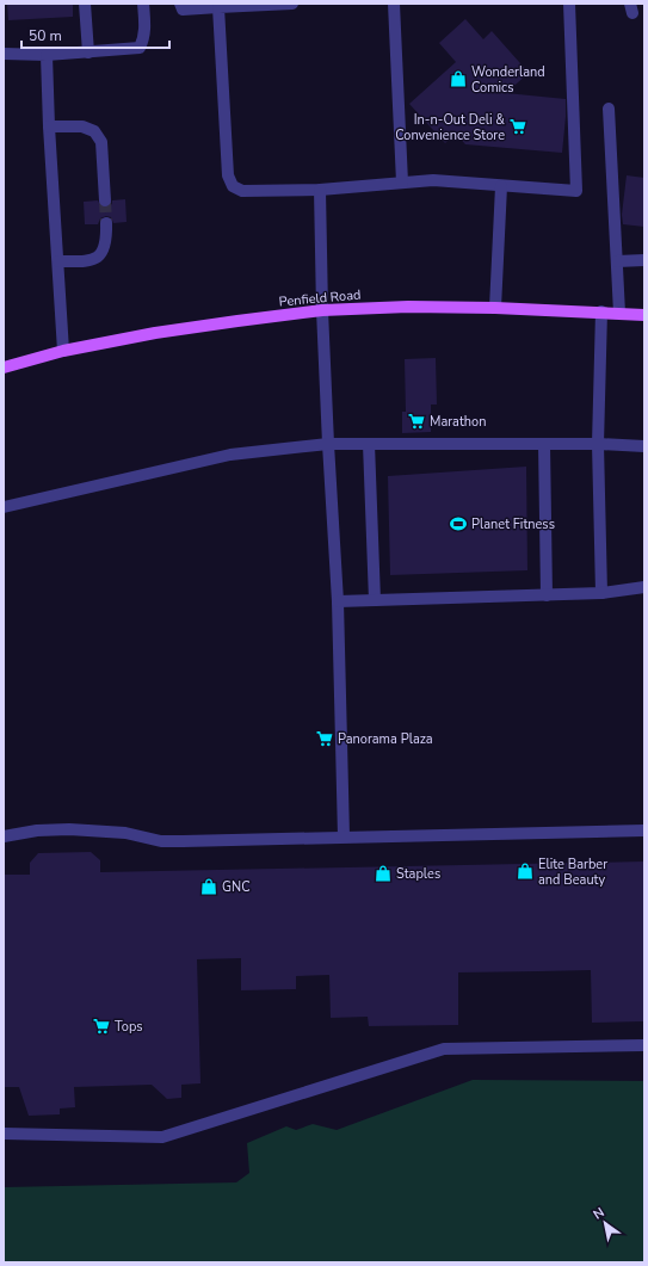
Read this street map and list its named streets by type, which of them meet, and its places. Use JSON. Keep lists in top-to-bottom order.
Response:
{
  "streets": {
    "main road": ["Penfield Road"]
  },
  "places": {
    "shop": [
      "Wonderland Comics",
      "Elite Barber and Beauty",
      "Staples",
      "GNC"
    ],
    "supermarket": [
      "In-n-Out Deli & Convenience Store",
      "Marathon",
      "Panorama Plaza",
      "Tops"
    ],
    "sports": ["Planet Fitness"]
  },
  "scale_bar": "50 m",
  "north": "top left"
}
